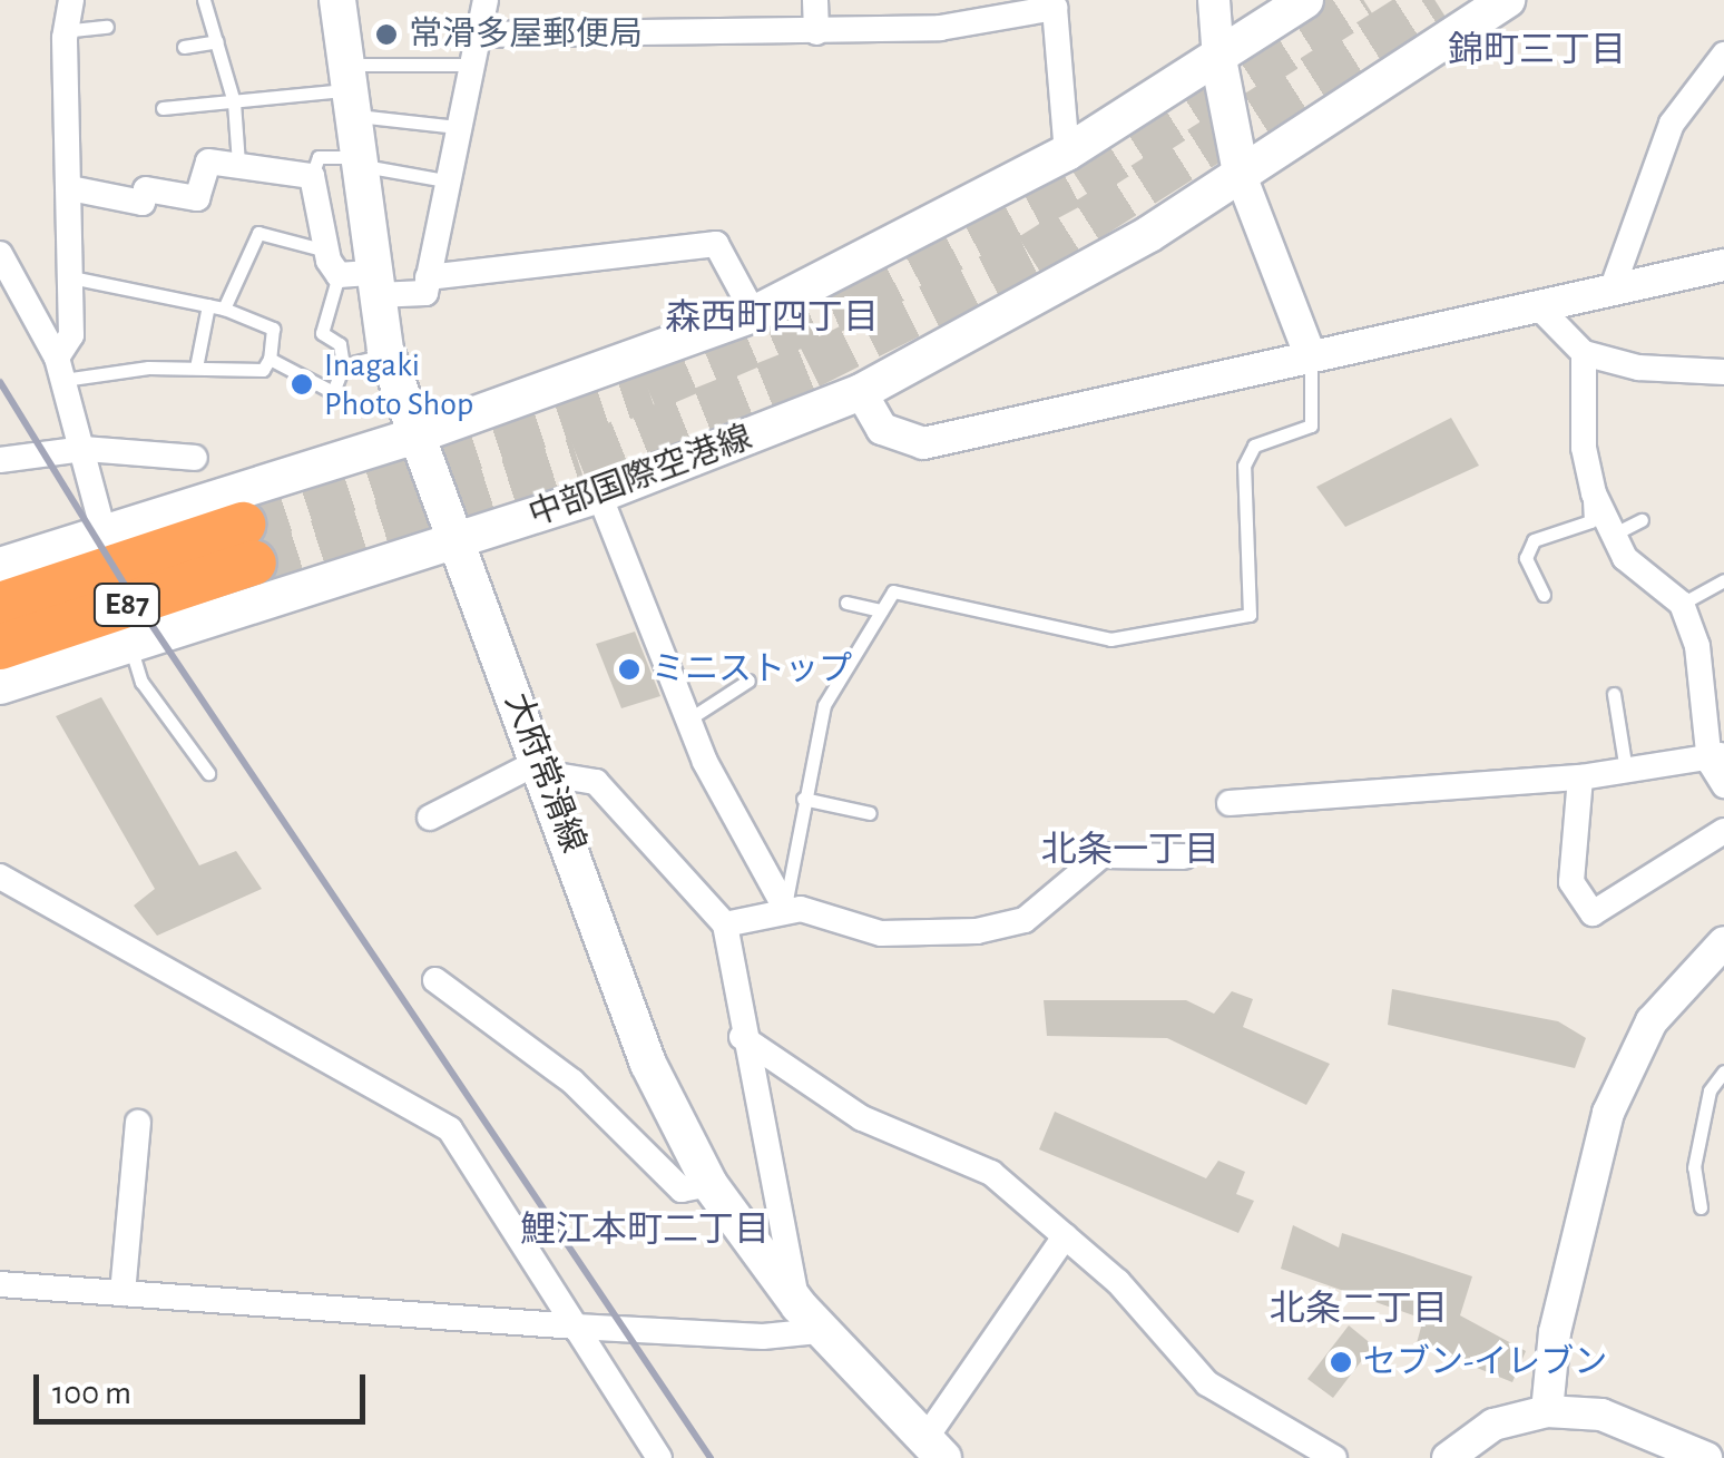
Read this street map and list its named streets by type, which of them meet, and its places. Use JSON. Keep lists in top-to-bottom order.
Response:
{
  "streets": {
    "highway": ["E87"],
    "main road": ["中部国際空港線", "大府常滑線"]
  },
  "crossings": [
    ["中部国際空港線", "大府常滑線"]
  ],
  "districts": [
    "錦町三丁目",
    "森西町四丁目",
    "北条一丁目",
    "鯉江本町二丁目",
    "北条二丁目"
  ],
  "places": [
    "常滑多屋郵便局",
    "Inagaki Photo Shop",
    "ミニストップ",
    "セブン-イレブン"
  ],
  "scale_bar": "100 m"
}
